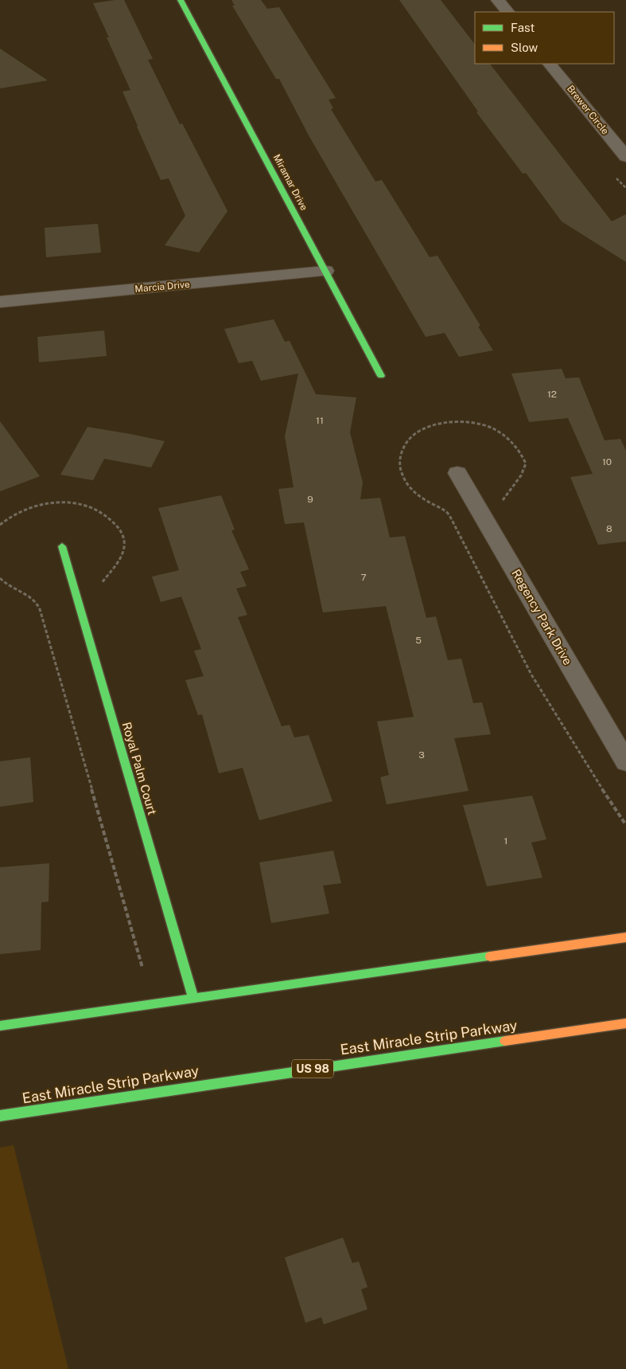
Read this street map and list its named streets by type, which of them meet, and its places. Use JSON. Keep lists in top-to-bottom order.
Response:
{
  "streets": {
    "main road": [
      "Miramar Drive",
      "Royal Palm Court",
      "East Miracle Strip Parkway",
      "US 98"
    ],
    "street": ["Brewer Circle", "Marcia Drive", "Regency Park Drive"]
  },
  "crossings": [
    ["Miramar Drive", "Marcia Drive"]
  ],
  "house_numbers": [
    "12",
    "11",
    "10",
    "9",
    "8",
    "7",
    "5",
    "3",
    "1"
  ],
  "legend": ["Fast", "Slow"]
}
